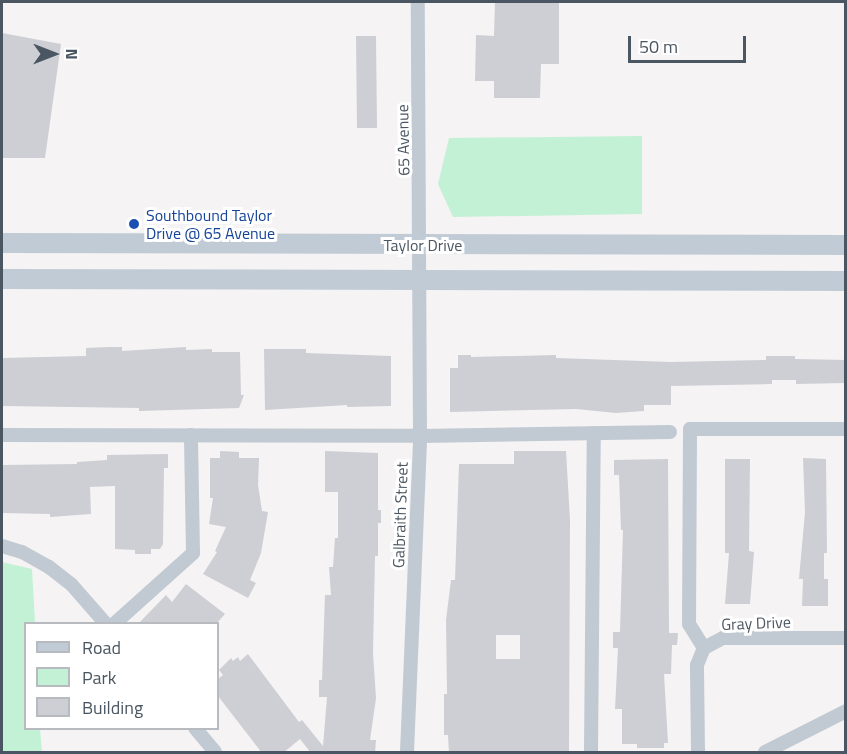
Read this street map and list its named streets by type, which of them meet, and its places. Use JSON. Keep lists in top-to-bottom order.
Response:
{
  "streets": {
    "main road": ["Taylor Drive"],
    "street": ["65 Avenue", "Galbraith Street", "Gray Drive"]
  },
  "crossings": [
    ["65 Avenue", "Taylor Drive"],
    ["65 Avenue", "Galbraith Street"],
    ["Taylor Drive", "Galbraith Street"]
  ],
  "places": ["Southbound Taylor Drive @ 65 Avenue"],
  "legend": ["Road", "Park", "Building"],
  "scale_bar": "50 m",
  "north": "right"
}
